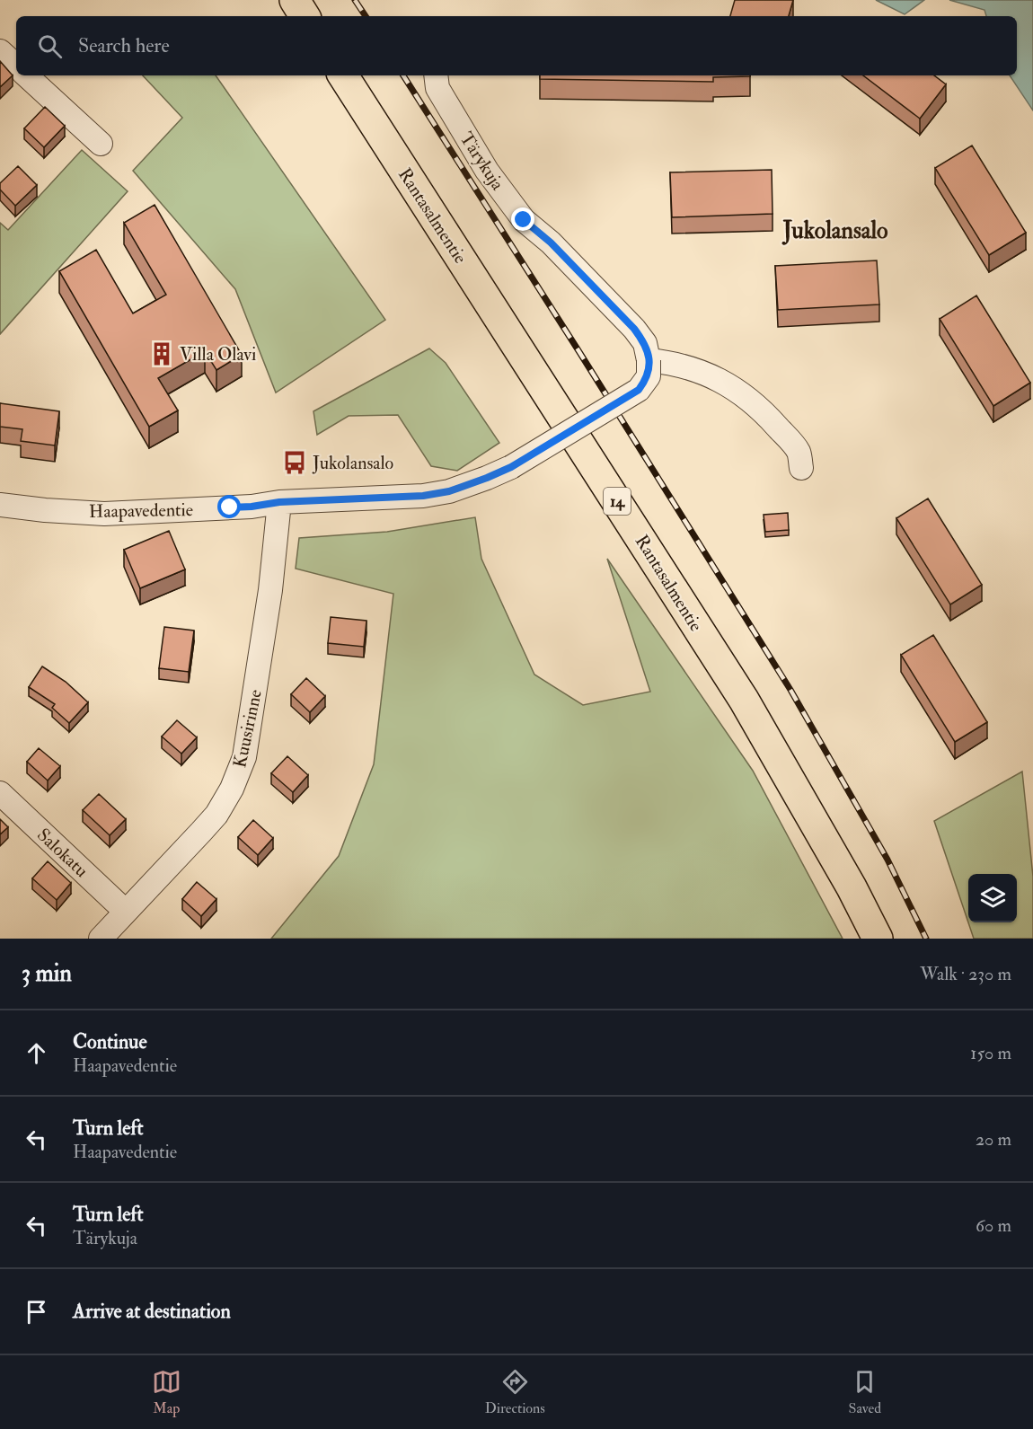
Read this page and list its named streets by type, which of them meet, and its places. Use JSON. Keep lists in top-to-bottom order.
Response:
{
  "streets": {
    "highway": ["Rantasalmentie", "14"],
    "street": [
      "Tärykuja",
      "Haapavedentie",
      "Kuusirinne",
      "Salokatu"
    ]
  },
  "crossings": [
    ["Tärykuja", "Haapavedentie"],
    ["Haapavedentie", "Kuusirinne"],
    ["Kuusirinne", "Salokatu"]
  ],
  "districts": ["Jukolansalo"],
  "places": {
    "building": ["Villa Olavi"],
    "bus stop": ["Jukolansalo"]
  },
  "page": {
    "search": "Search here",
    "heading": ["3 min", "Walk · 230 m"],
    "list": [
      ["Continue", "Haapavedentie", "150 m"],
      ["Turn left", "Haapavedentie", "20 m"],
      ["Turn left", "Tärykuja", "60 m"],
      "Arrive at destination"
    ],
    "nav": ["Map", "Directions", "Saved"]
  }
}
